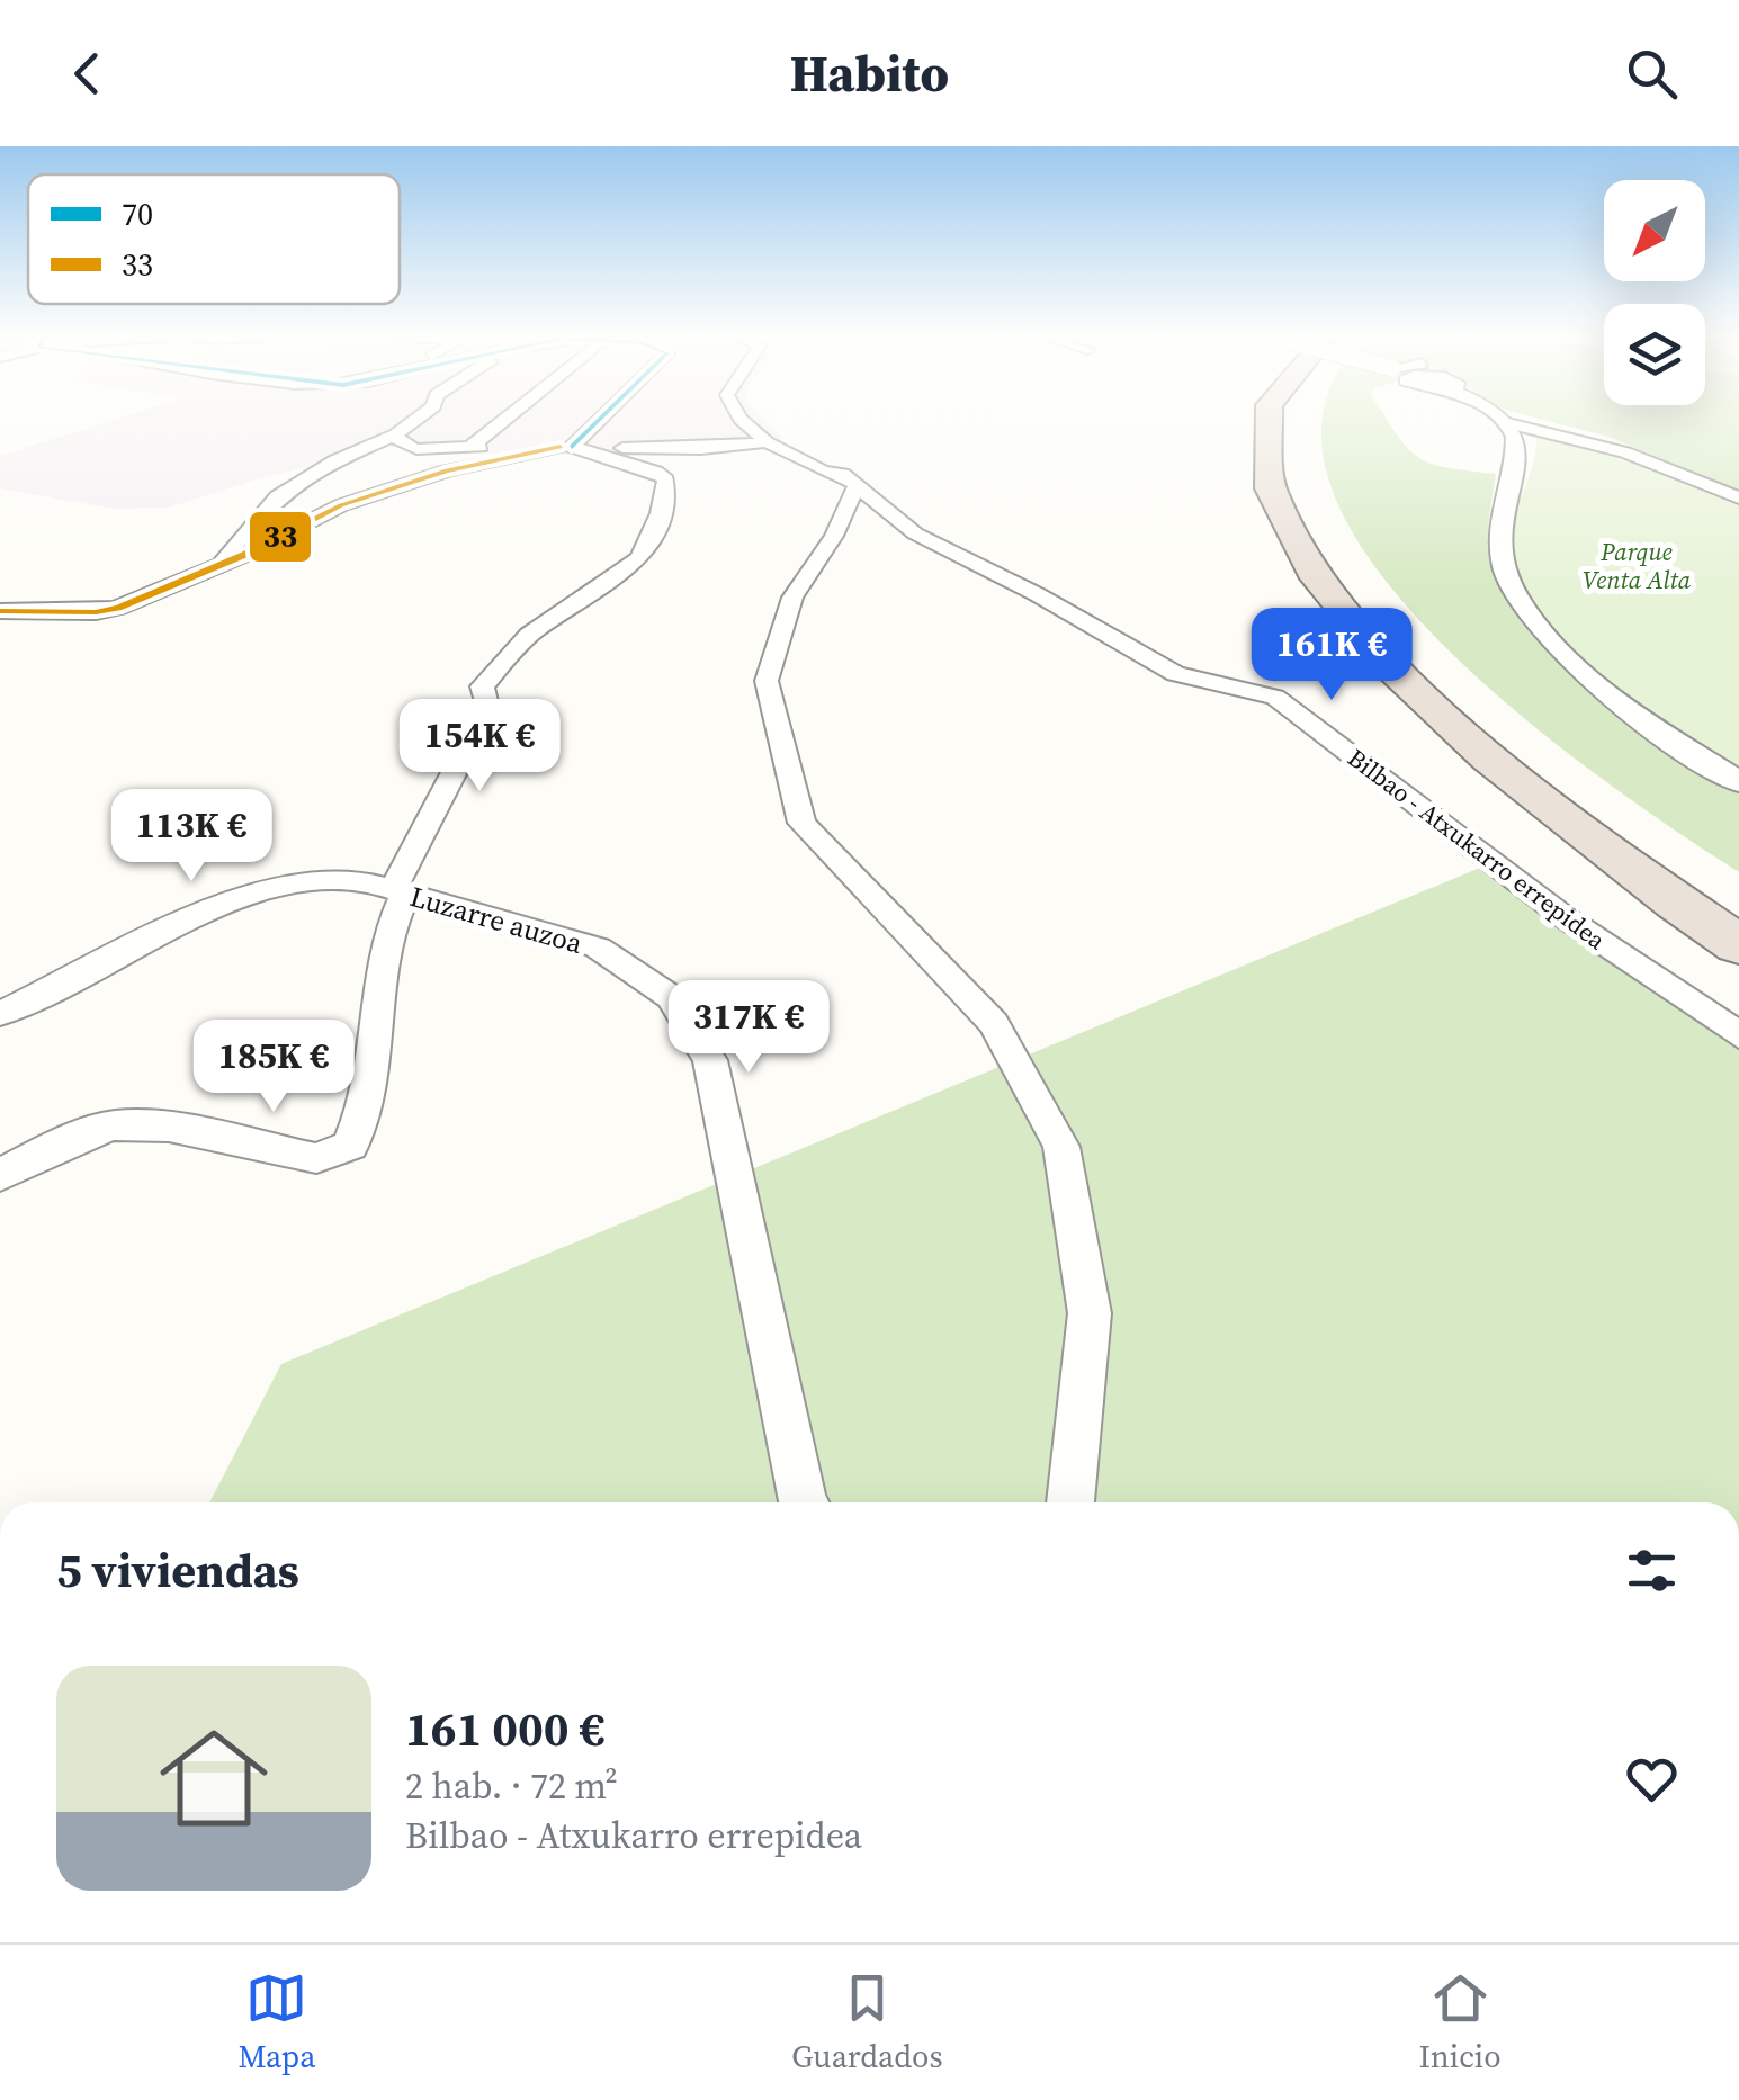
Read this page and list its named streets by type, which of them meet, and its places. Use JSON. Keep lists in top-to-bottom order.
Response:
{
  "streets": {
    "street": ["Bilbao - Atxukarro errepidea", "Luzarre auzoa"]
  },
  "parks": ["Parque Venta Alta"],
  "lines": ["transit line 70", "transit line 33"],
  "legend": ["70", "33"],
  "north": "bottom left",
  "page": {
    "header": "Habito",
    "price": [
      "161K €",
      "154K €",
      "113K €",
      "317K €",
      "185K €"
    ],
    "heading": "5 viviendas",
    "list": [
      {
        "name": "161 000 €",
        "note": "2 hab. · 72 m² · Bilbao - Atxukarro errepidea"
      }
    ],
    "tabs": ["Mapa", "Guardados", "Inicio"]
  }
}
